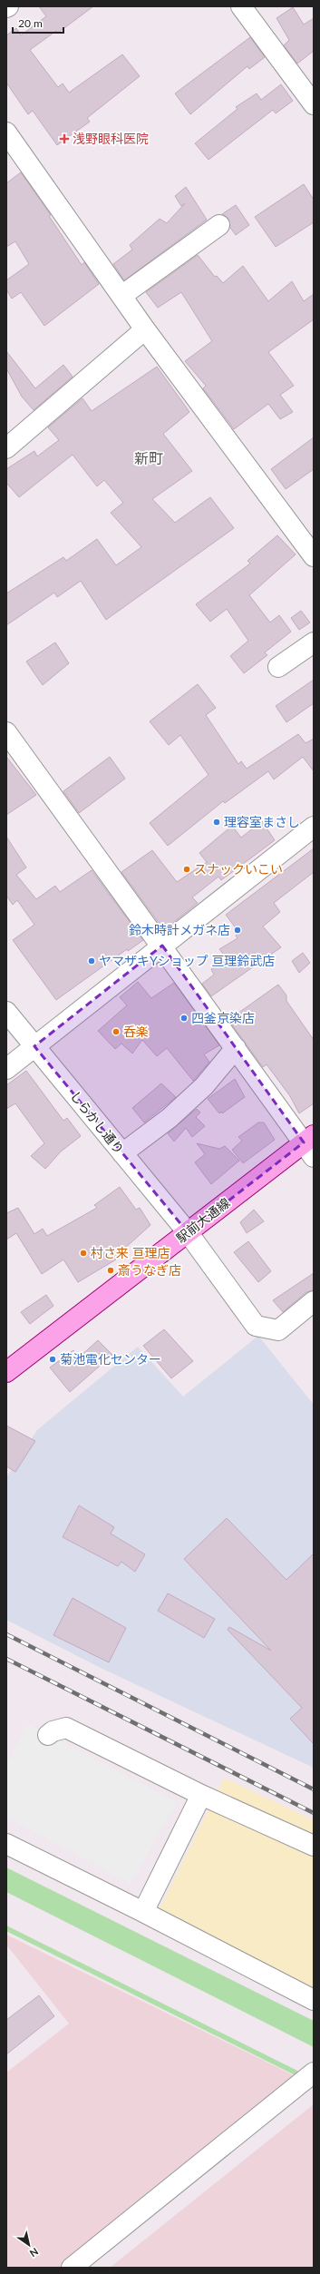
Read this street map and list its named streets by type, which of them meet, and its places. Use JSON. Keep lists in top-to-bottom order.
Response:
{
  "streets": {
    "main road": ["駅前大通線"],
    "street": ["しらかし通り"]
  },
  "crossings": [
    ["しらかし通り", "駅前大通線"]
  ],
  "districts": ["新町"],
  "places": {
    "health": ["浅野眼科医院"],
    "other": [
      "理容室まさし",
      "スナックいこい",
      "鈴木時計メガネ店",
      "ヤマザキYショップ 亘理鈴武店",
      "四釜京染店",
      "呑楽",
      "村さ来 亘理店",
      "斎うなぎ店",
      "菊池電化センター"
    ]
  },
  "scale_bar": "20 m",
  "north": "bottom right"
}
